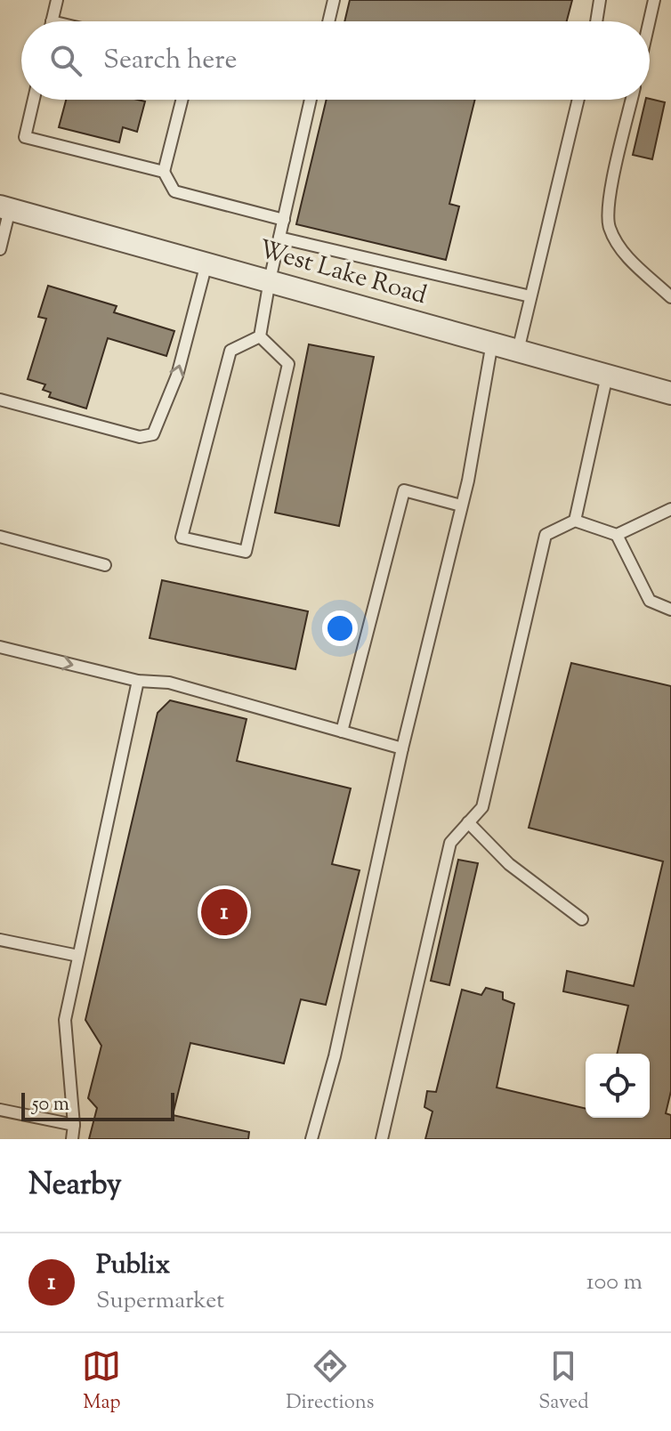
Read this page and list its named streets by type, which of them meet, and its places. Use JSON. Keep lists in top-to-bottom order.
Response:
{
  "streets": {
    "street": ["West Lake Road"]
  },
  "scale_bar": "50 m",
  "page": {
    "search": "Search here",
    "pins": "1",
    "scale": "50 m",
    "heading": "Nearby",
    "list": [
      {
        "mark": "1",
        "name": "Publix",
        "note": "Supermarket",
        "value": "100 m"
      }
    ],
    "nav": ["Map", "Directions", "Saved"]
  }
}
